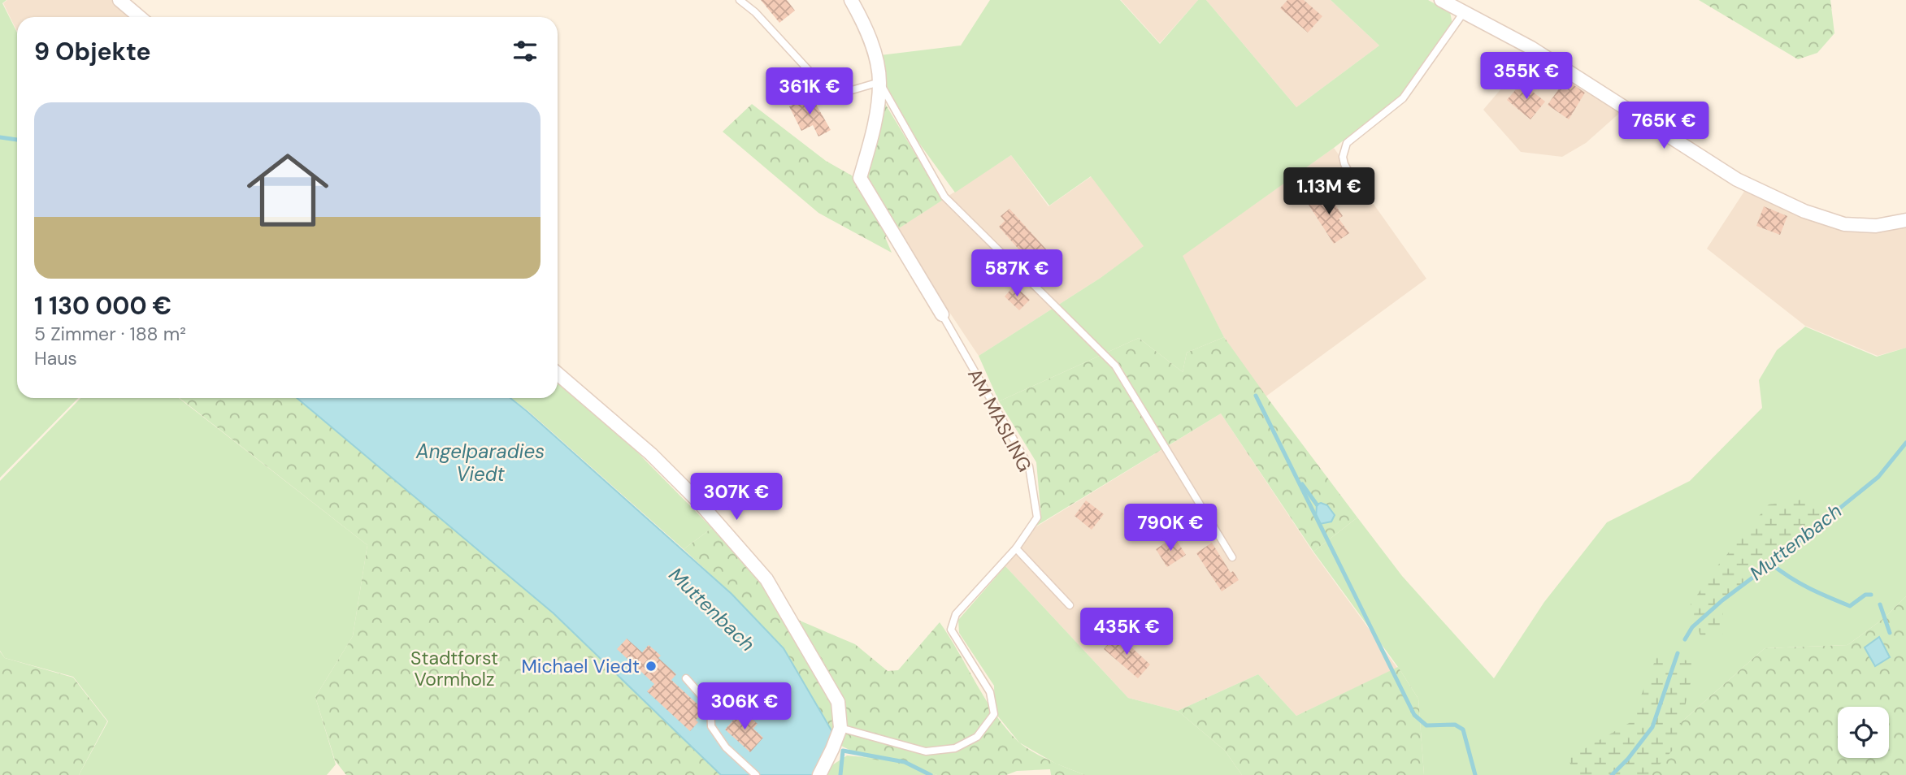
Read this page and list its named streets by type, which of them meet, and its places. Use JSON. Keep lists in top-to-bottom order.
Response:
{
  "streets": {
    "street": ["AM MASLING"]
  },
  "water": ["Angelparadies Viedt", "Muttenbach"],
  "parks": ["Stadtforst Vormholz"],
  "places": ["Michael Viedt"],
  "page": {
    "heading": "9 Objekte",
    "price": [
      "355K €",
      "361K €",
      "765K €",
      "1.13M €",
      "587K €",
      "307K €",
      "790K €",
      "435K €",
      "306K €"
    ],
    "list": [
      {
        "name": "1 130 000 €",
        "note": "5 Zimmer · 188 m² · Haus"
      }
    ]
  }
}
